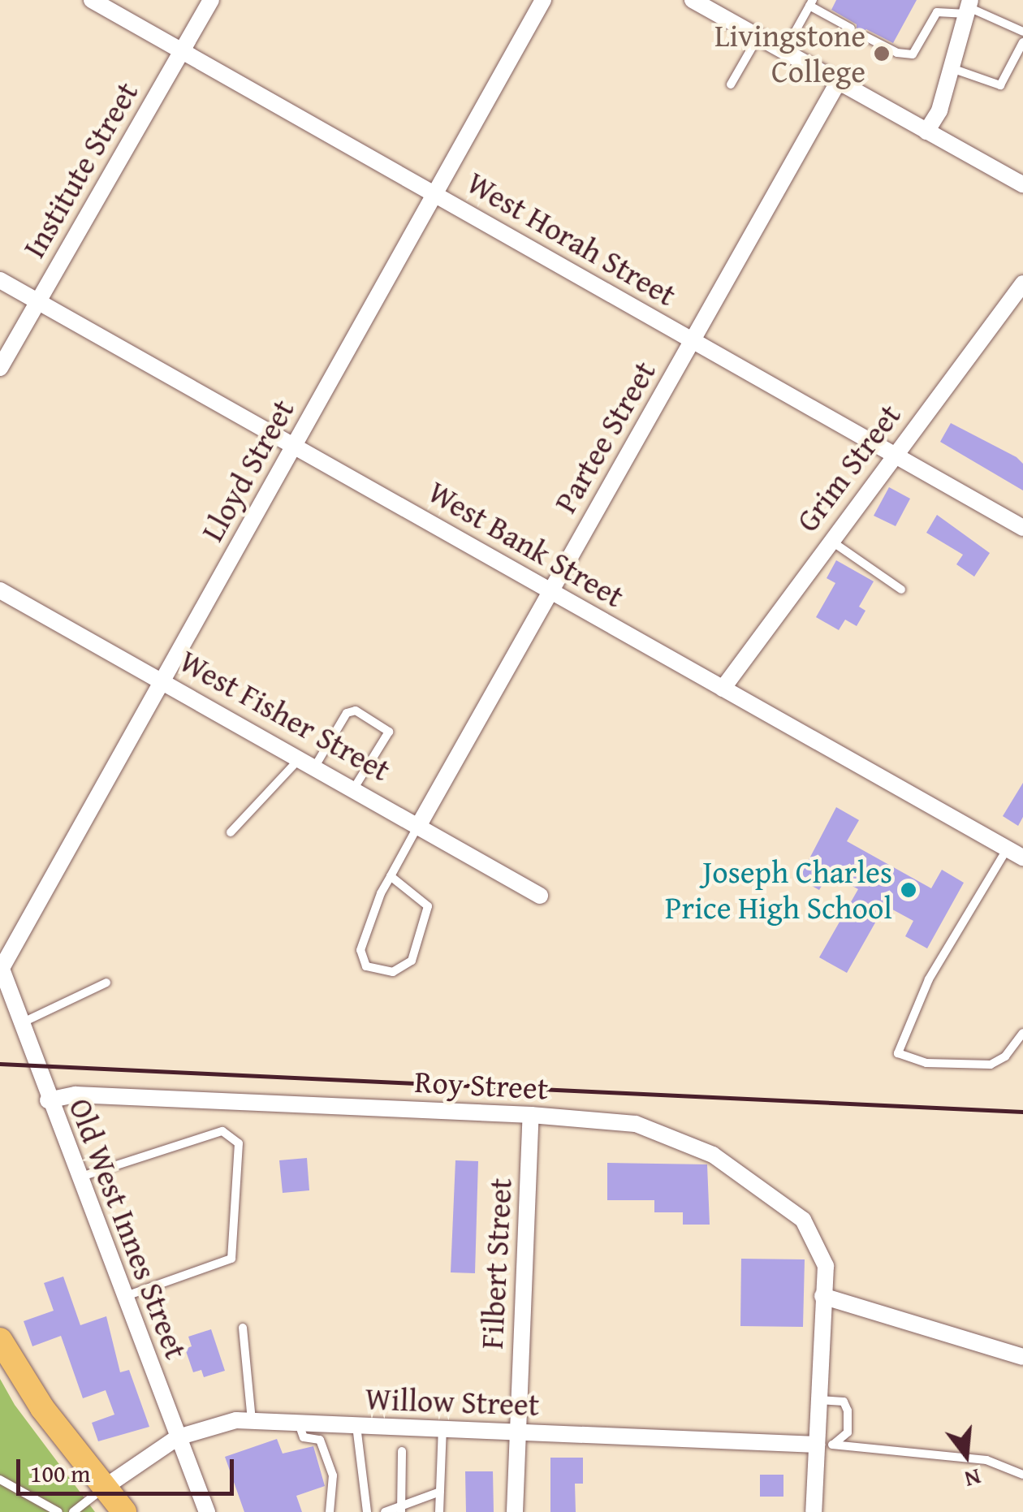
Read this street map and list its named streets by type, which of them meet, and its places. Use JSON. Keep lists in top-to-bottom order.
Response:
{
  "streets": {
    "street": [
      "Institute Street",
      "West Horah Street",
      "Partee Street",
      "Grim Street",
      "Lloyd Street",
      "West Bank Street",
      "West Fisher Street",
      "Roy Street",
      "Old West Innes Street",
      "Filbert Street",
      "Willow Street"
    ]
  },
  "crossings": [
    ["Institute Street", "West Horah Street"],
    ["Institute Street", "West Bank Street"],
    ["West Horah Street", "Partee Street"],
    ["West Horah Street", "Grim Street"],
    ["West Horah Street", "Lloyd Street"],
    ["Partee Street", "West Bank Street"],
    ["Partee Street", "West Fisher Street"],
    ["Grim Street", "West Bank Street"],
    ["Lloyd Street", "West Bank Street"],
    ["Lloyd Street", "West Fisher Street"],
    ["Lloyd Street", "Old West Innes Street"],
    ["Roy Street", "Old West Innes Street"],
    ["Roy Street", "Filbert Street"],
    ["Roy Street", "Willow Street"],
    ["Old West Innes Street", "Willow Street"],
    ["Filbert Street", "Willow Street"]
  ],
  "places": ["Livingstone College", "Joseph Charles Price High School"],
  "scale_bar": "100 m",
  "north": "bottom"
}
